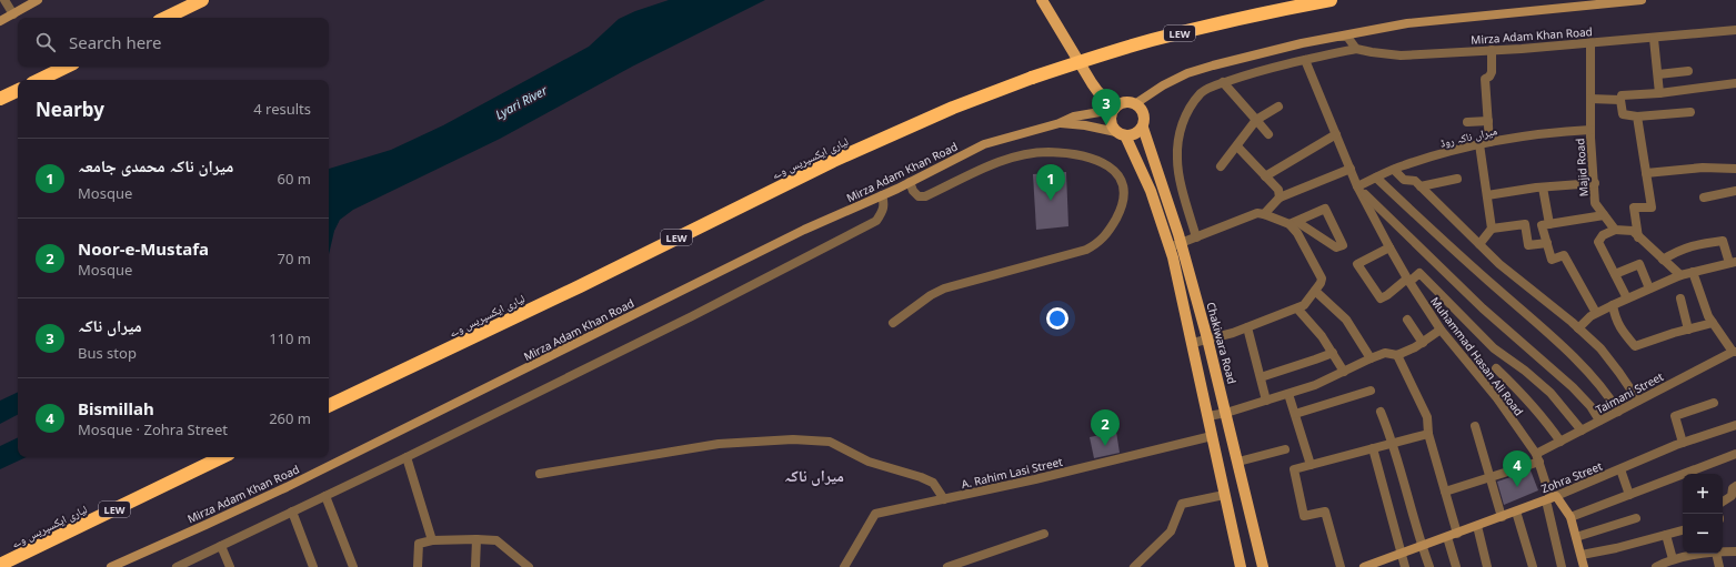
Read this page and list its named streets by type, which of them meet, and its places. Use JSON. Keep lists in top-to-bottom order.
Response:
{
  "streets": {
    "highway": ["LEW", "لیاری ایکسپریس وے"],
    "main road": ["Mirza Adam Khan Road", "Chakiwara Road", "Zohra Street"],
    "street": [
      "میراں ناکہ روڈ",
      "Majid Road",
      "Muhammad Hasan Ali Road",
      "Taimani Street",
      "A. Rahim Lasi Street"
    ]
  },
  "crossings": [
    ["Mirza Adam Khan Road", "Majid Road"],
    ["Mirza Adam Khan Road", "Chakiwara Road"],
    ["میراں ناکہ روڈ", "Majid Road"],
    ["میراں ناکہ روڈ", "Muhammad Hasan Ali Road"],
    ["Chakiwara Road", "A. Rahim Lasi Street"],
    ["Muhammad Hasan Ali Road", "Taimani Street"],
    ["Muhammad Hasan Ali Road", "Zohra Street"]
  ],
  "districts": ["میراں ناکہ"],
  "water": ["Lyari River"],
  "page": {
    "search": "Search here",
    "heading": ["Nearby", "4 results"],
    "pins": [
      "3",
      "1",
      "2",
      "4"
    ],
    "list": [
      {
        "mark": "1",
        "name": "میران ناکہ محمدی جامعہ",
        "note": "Mosque",
        "value": "60 m"
      },
      {
        "mark": "2",
        "name": "Noor-e-Mustafa",
        "note": "Mosque",
        "value": "70 m"
      },
      {
        "mark": "3",
        "name": "میراں ناکہ",
        "note": "Bus stop",
        "value": "110 m"
      },
      {
        "mark": "4",
        "name": "Bismillah",
        "note": "Mosque · Zohra Street",
        "value": "260 m"
      }
    ],
    "map_buttons": ["+", "−"]
  }
}
